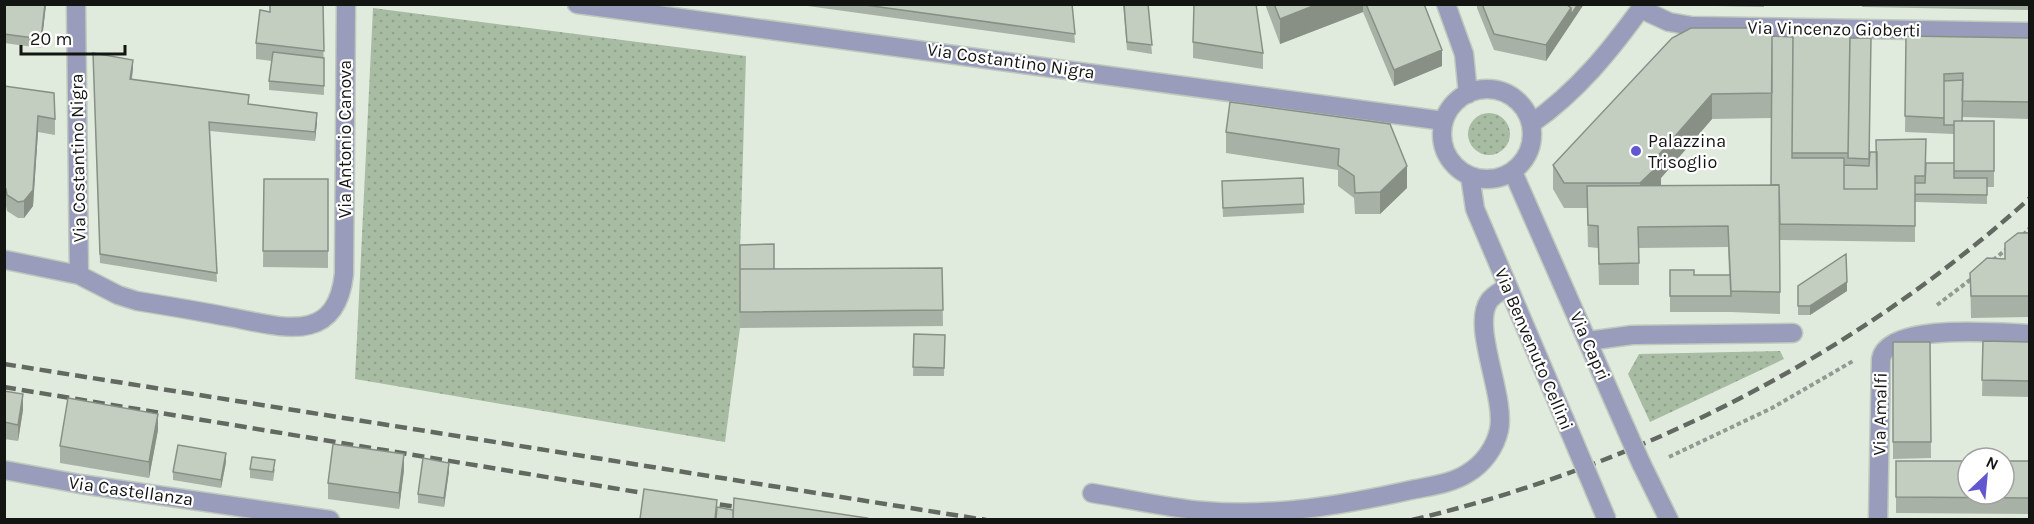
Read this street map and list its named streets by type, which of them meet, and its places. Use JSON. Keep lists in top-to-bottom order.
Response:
{
  "streets": {
    "street": [
      "Via Vincenzo Gioberti",
      "Via Costantino Nigra",
      "Via Antonio Canova",
      "Via Capri",
      "Via Benvenuto Cellini",
      "Via Amalfi",
      "Via Castellanza"
    ]
  },
  "crossings": [
    ["Via Costantino Nigra", "Via Antonio Canova"],
    ["Via Costantino Nigra", "Via Capri"],
    ["Via Costantino Nigra", "Via Benvenuto Cellini"],
    ["Via Capri", "Via Benvenuto Cellini"]
  ],
  "places": ["Palazzina Trisoglio"],
  "scale_bar": "20 m",
  "north": "top right"
}
